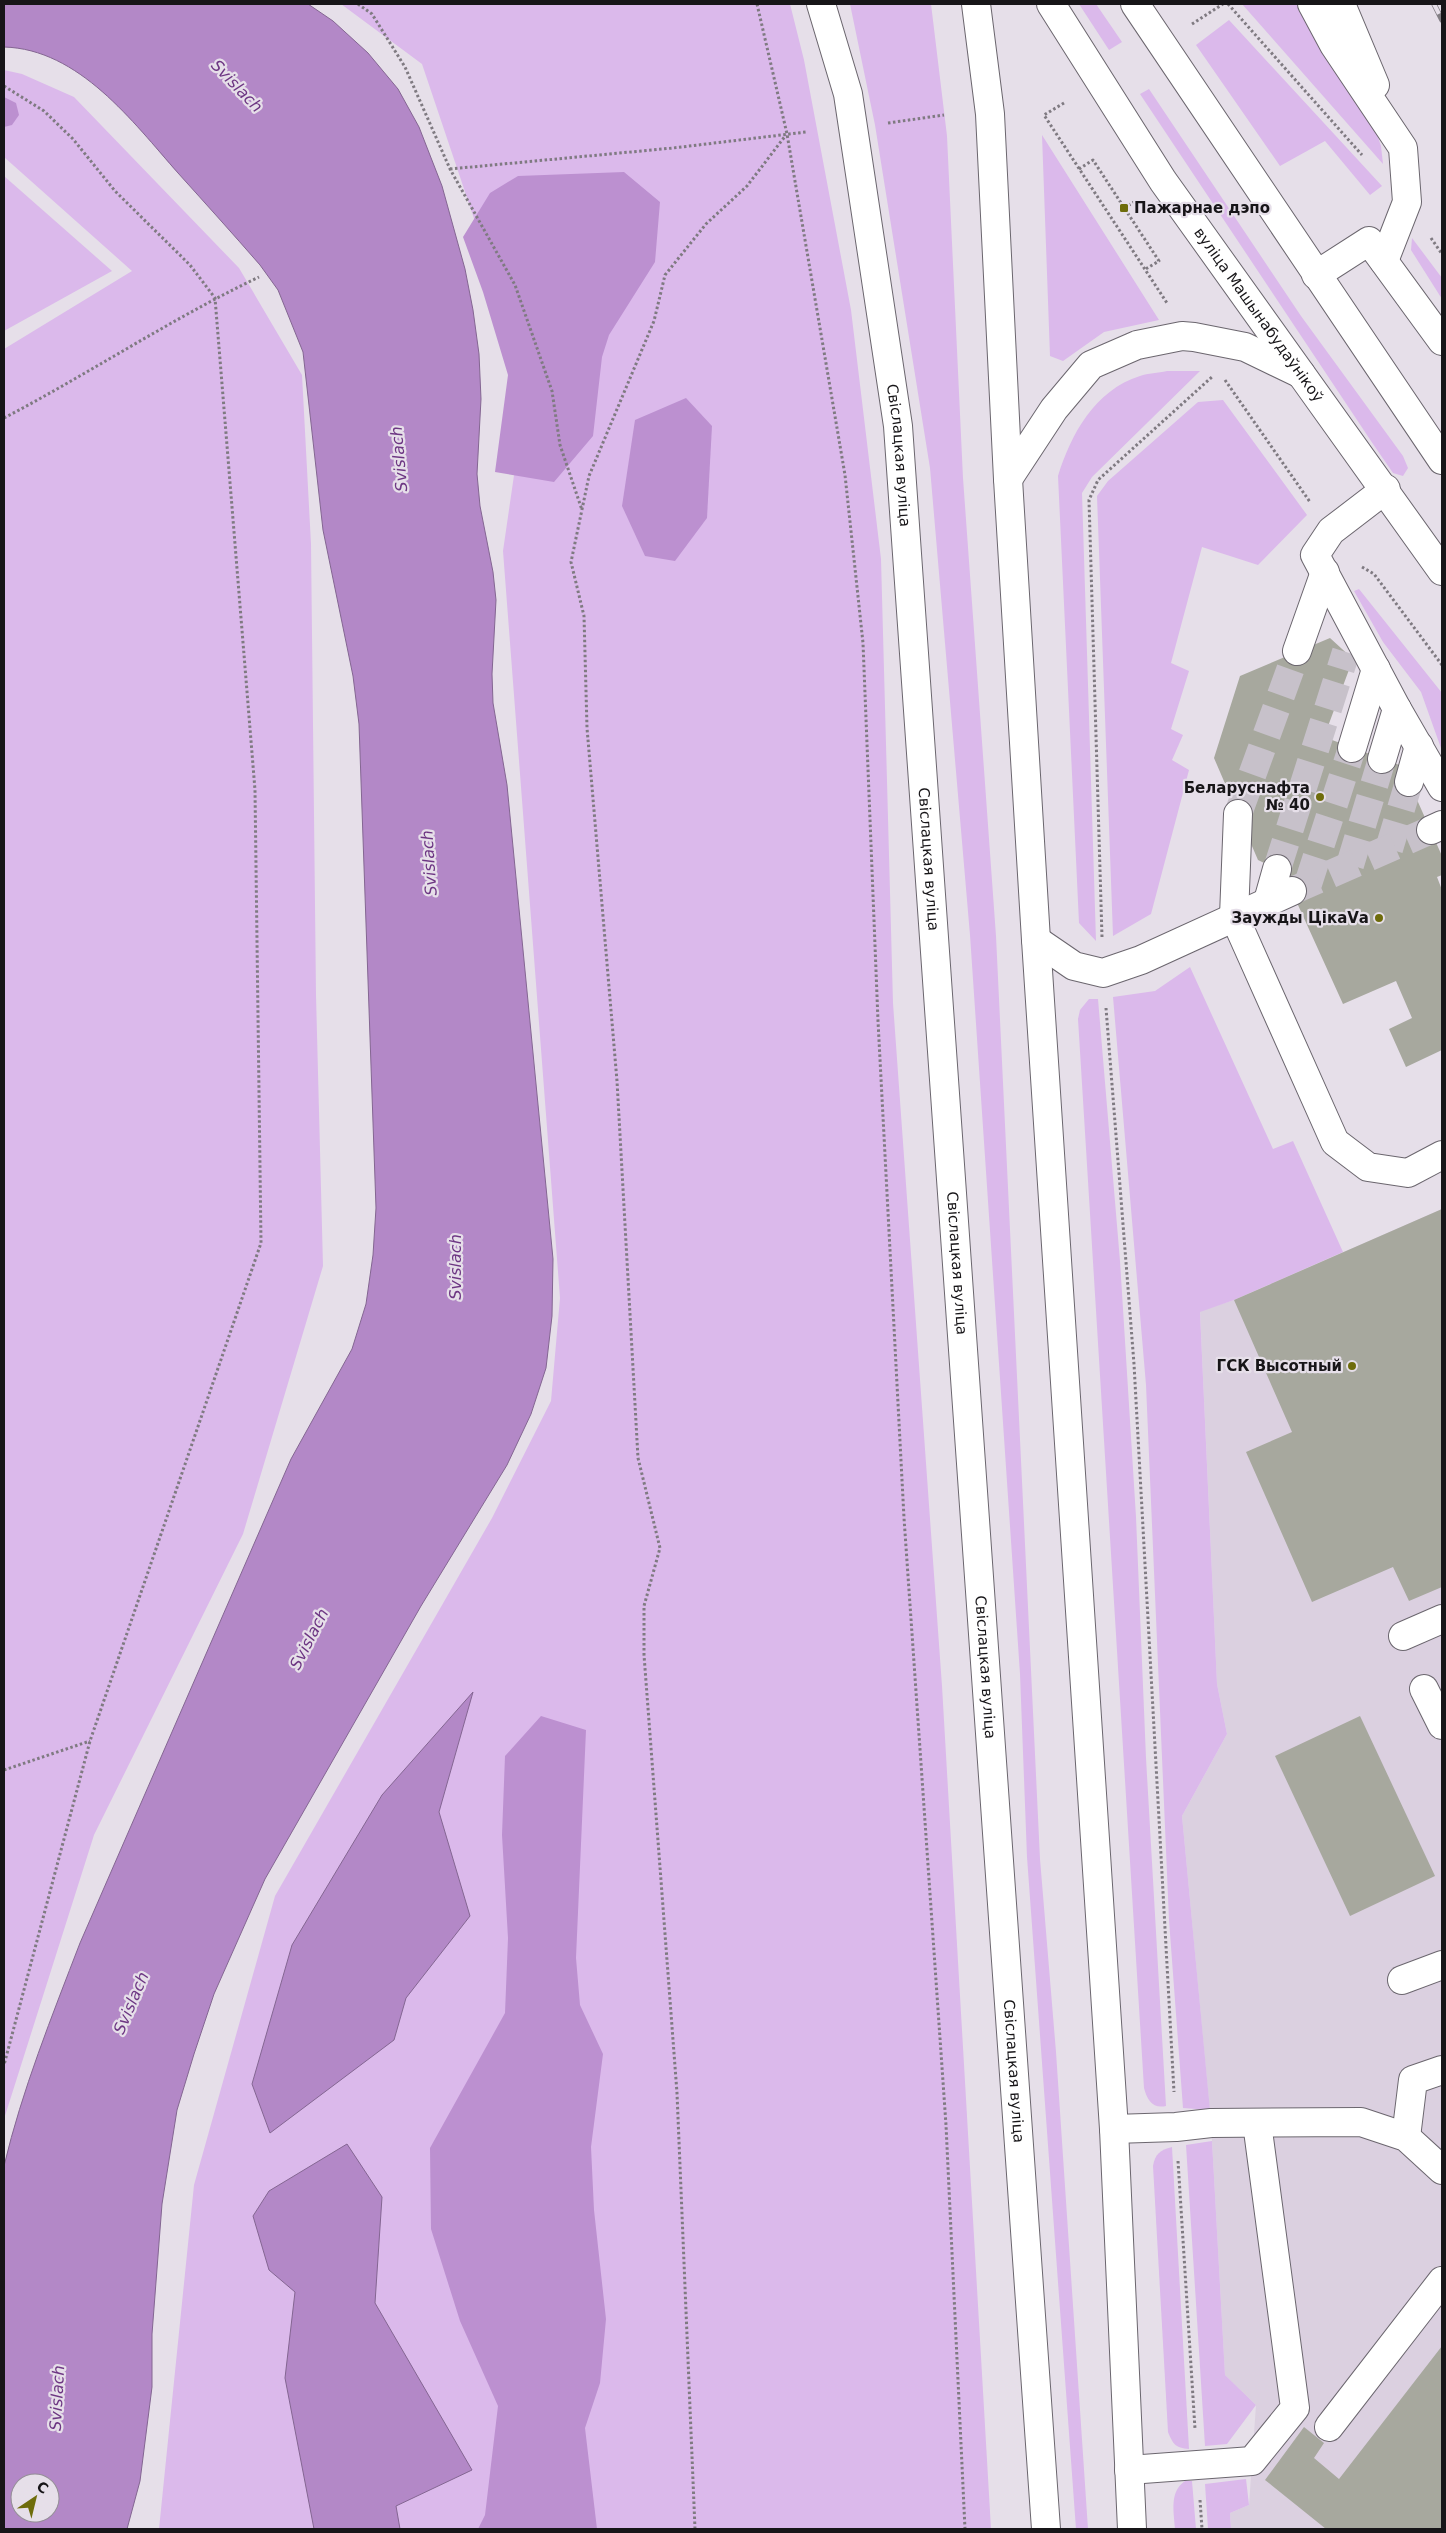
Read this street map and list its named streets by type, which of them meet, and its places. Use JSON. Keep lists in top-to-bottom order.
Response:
{
  "streets": {
    "main road": ["вуліца Машынабудаўнікоў", "Свіслацкая вуліца"]
  },
  "water": ["Svislach"],
  "places": {
    "transit": ["Пажарнае дэпо"],
    "other": ["Беларуснафта № 40", "Заужды ЦікаVа", "ГСК Высотный"]
  },
  "north": "top right"
}
